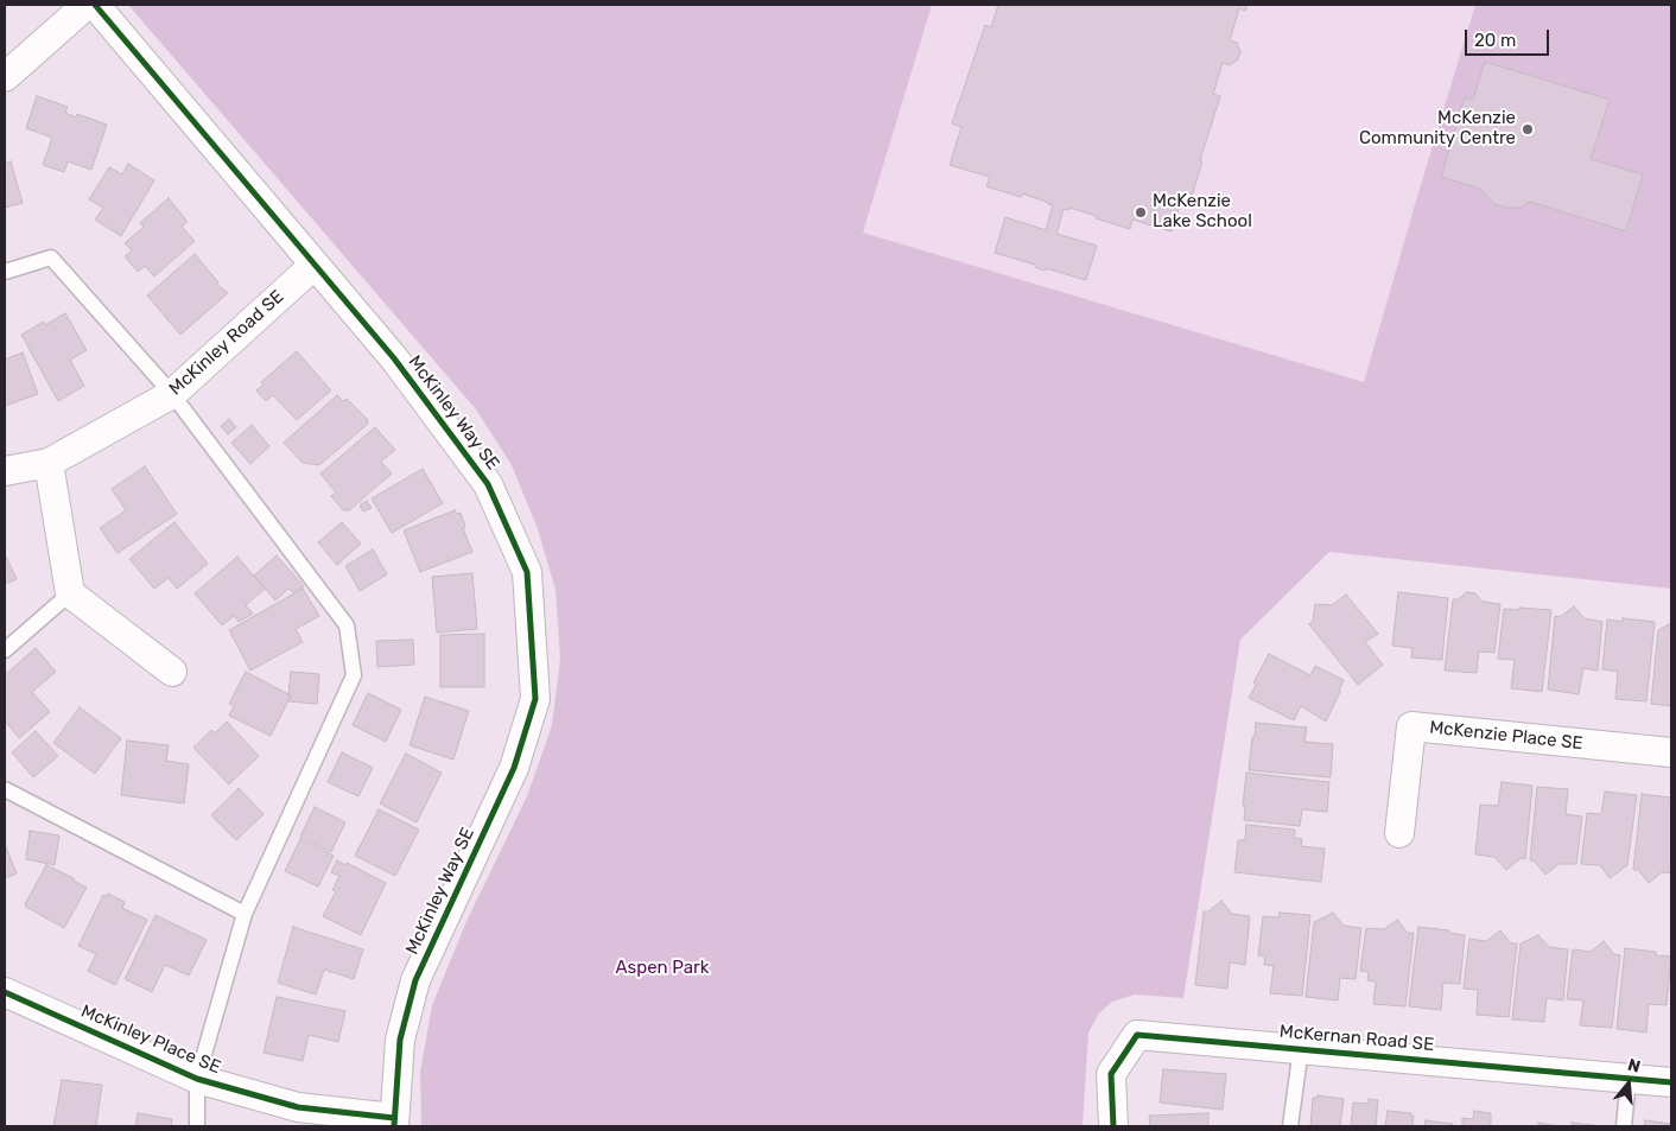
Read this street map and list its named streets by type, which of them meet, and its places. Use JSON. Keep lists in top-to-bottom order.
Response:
{
  "streets": {
    "street": [
      "McKinley Road SE",
      "McKinley Way SE",
      "McKenzie Place SE",
      "McKernan Road SE",
      "McKinley Place SE"
    ]
  },
  "crossings": [
    ["McKinley Road SE", "McKinley Way SE"],
    ["McKinley Way SE", "McKinley Place SE"]
  ],
  "parks": ["Aspen Park"],
  "places": ["McKenzie Community Centre", "McKenzie Lake School"],
  "scale_bar": "20 m",
  "north": "top"
}
